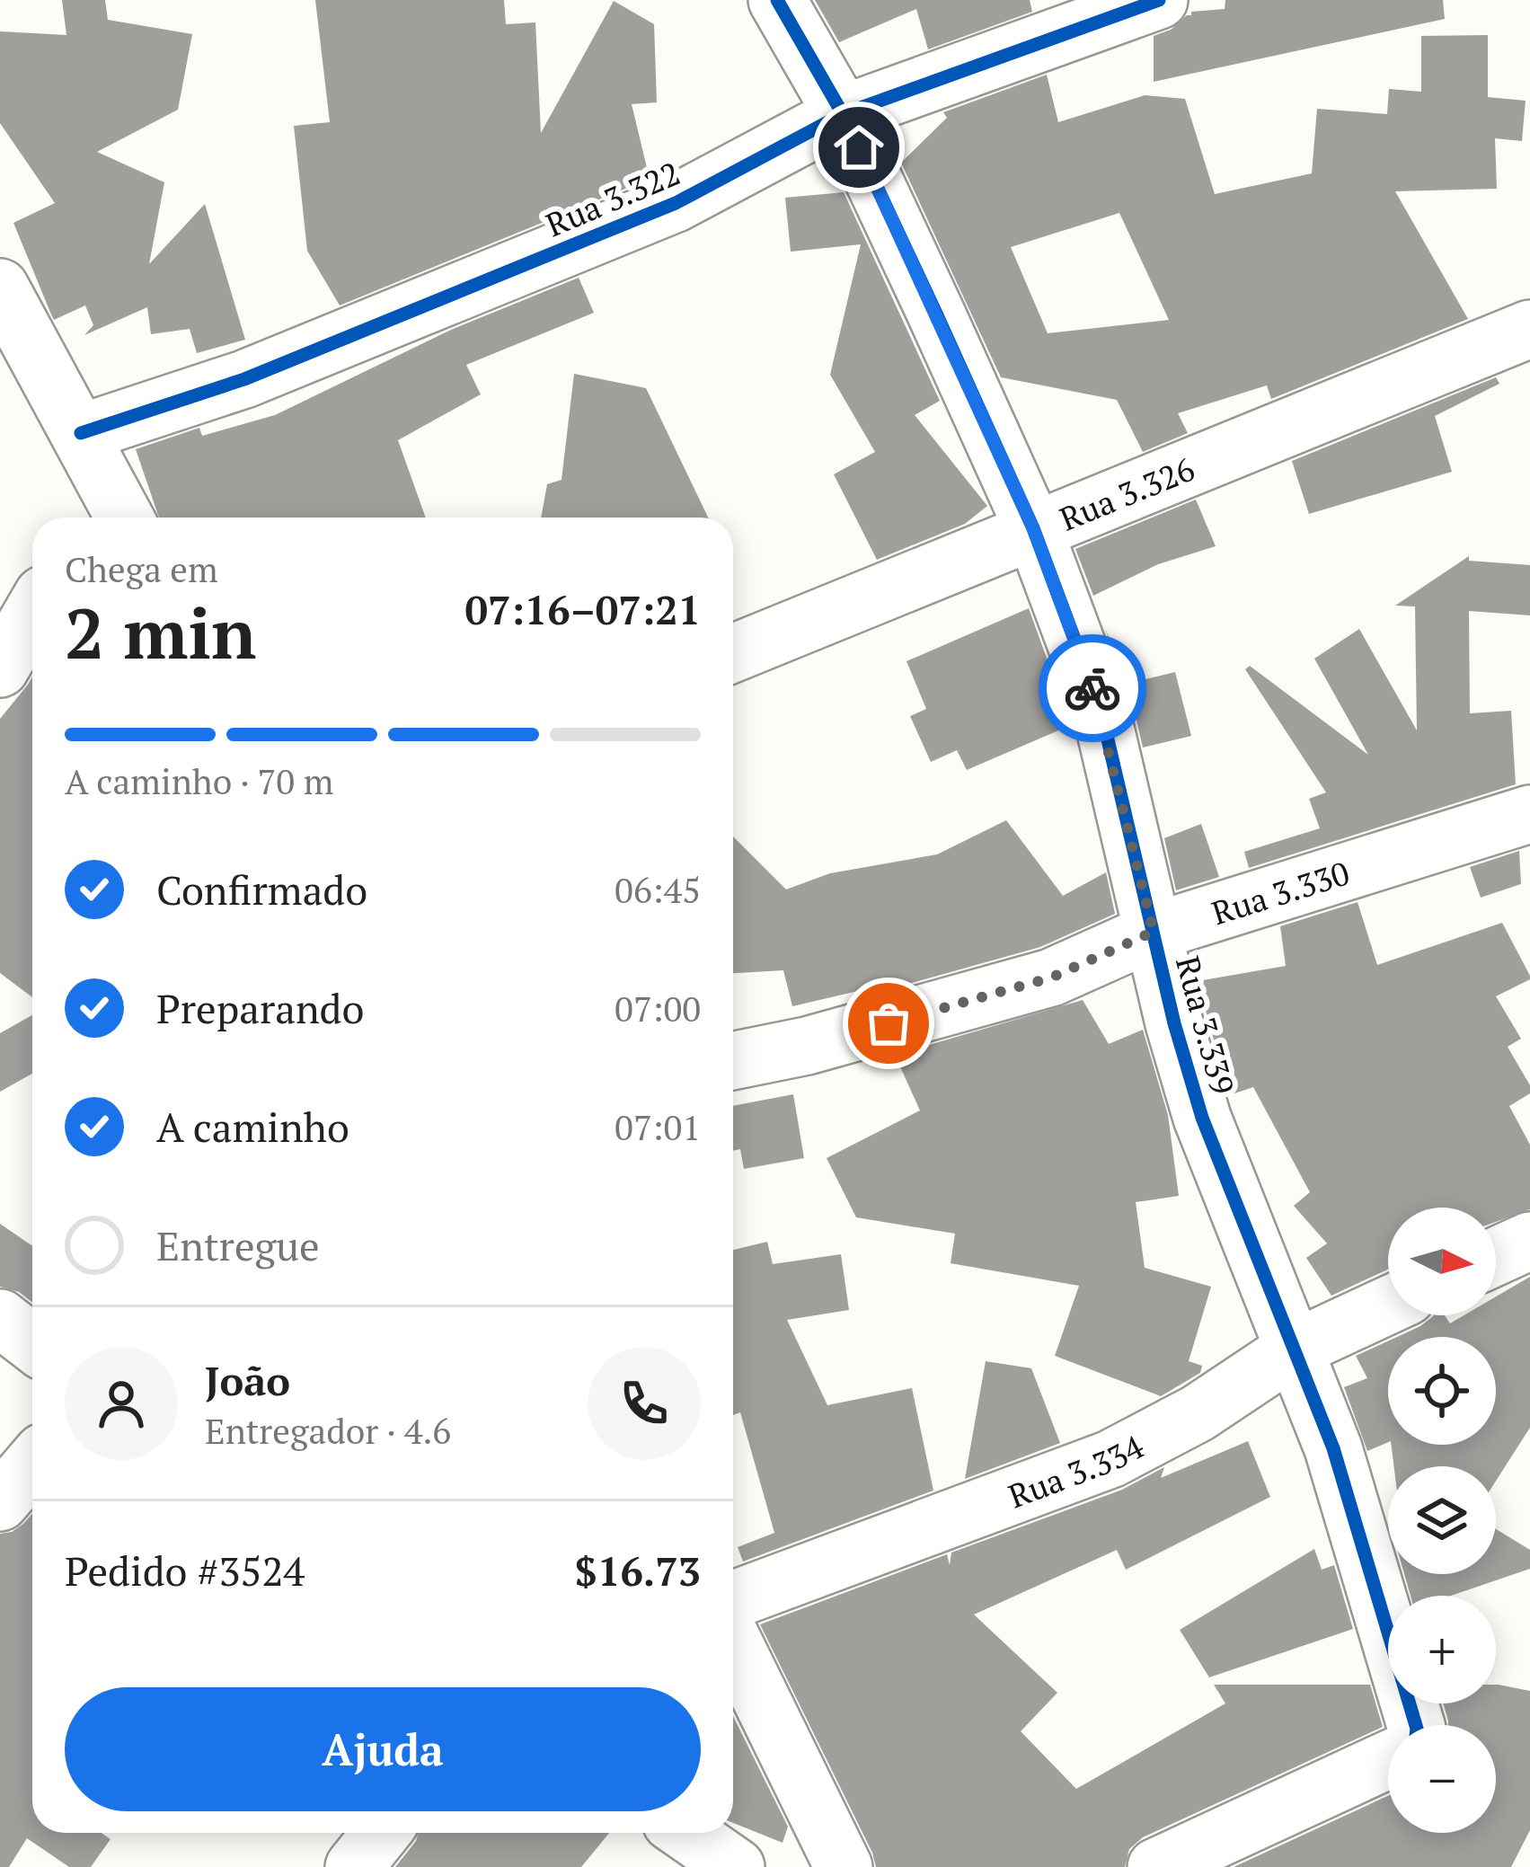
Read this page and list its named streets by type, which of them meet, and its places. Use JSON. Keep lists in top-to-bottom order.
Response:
{
  "streets": {
    "street": [
      "Rua 3.322",
      "Rua 3.326",
      "Rua 3.330",
      "Rua 3.339",
      "Rua 3.334"
    ]
  },
  "crossings": [
    ["Rua 3.322", "Rua 3.339"],
    ["Rua 3.326", "Rua 3.339"],
    ["Rua 3.330", "Rua 3.339"],
    ["Rua 3.339", "Rua 3.334"]
  ],
  "north": "right",
  "page": {
    "heading": ["2 min", "Chega em", "07:16–07:21"],
    "panel": [
      "João",
      "Entregador · 4.6",
      "Pedido #3524",
      "$16.73"
    ],
    "bar": "A caminho · 70 m",
    "list": [
      ["Confirmado", "06:45"],
      ["Preparando", "07:00"],
      ["A caminho", "07:01"],
      "Entregue"
    ],
    "map_buttons": ["+", "−"],
    "buttons": "Ajuda"
  }
}
